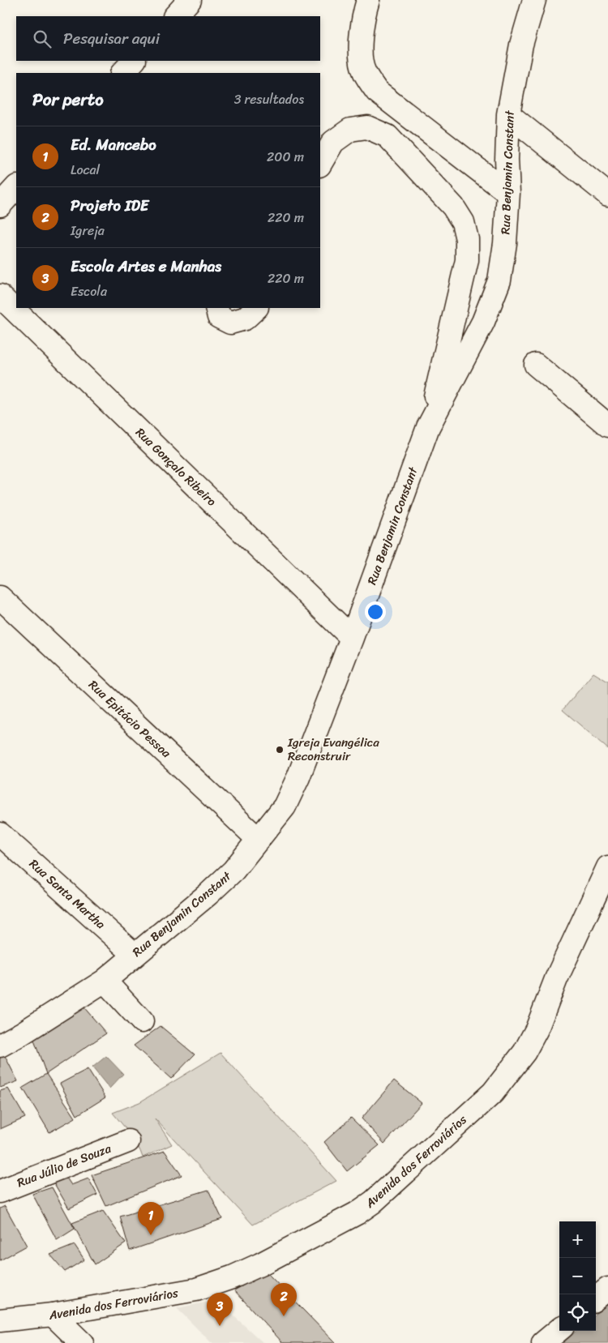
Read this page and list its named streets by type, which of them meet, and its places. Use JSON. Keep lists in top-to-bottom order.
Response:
{
  "streets": {
    "street": [
      "Rua Benjamin Constant",
      "Rua Gonçalo Ribeiro",
      "Rua Epitácio Pessoa",
      "Rua Santa Martha",
      "Avenida dos Ferroviários",
      "Rua Júlio de Souza"
    ]
  },
  "crossings": [
    ["Rua Benjamin Constant", "Rua Gonçalo Ribeiro"],
    ["Rua Benjamin Constant", "Rua Epitácio Pessoa"],
    ["Rua Benjamin Constant", "Rua Santa Martha"]
  ],
  "places": ["Igreja Evangélica Reconstruir"],
  "page": {
    "search": "Pesquisar aqui",
    "heading": ["Por perto", "3 resultados"],
    "list": [
      {
        "mark": "1",
        "name": "Ed. Mancebo",
        "note": "Local",
        "value": "200 m"
      },
      {
        "mark": "2",
        "name": "Projeto IDE",
        "note": "Igreja",
        "value": "220 m"
      },
      {
        "mark": "3",
        "name": "Escola Artes e Manhas",
        "note": "Escola",
        "value": "220 m"
      }
    ],
    "pins": ["1", "2", "3"],
    "map_buttons": ["+", "−"]
  }
}
